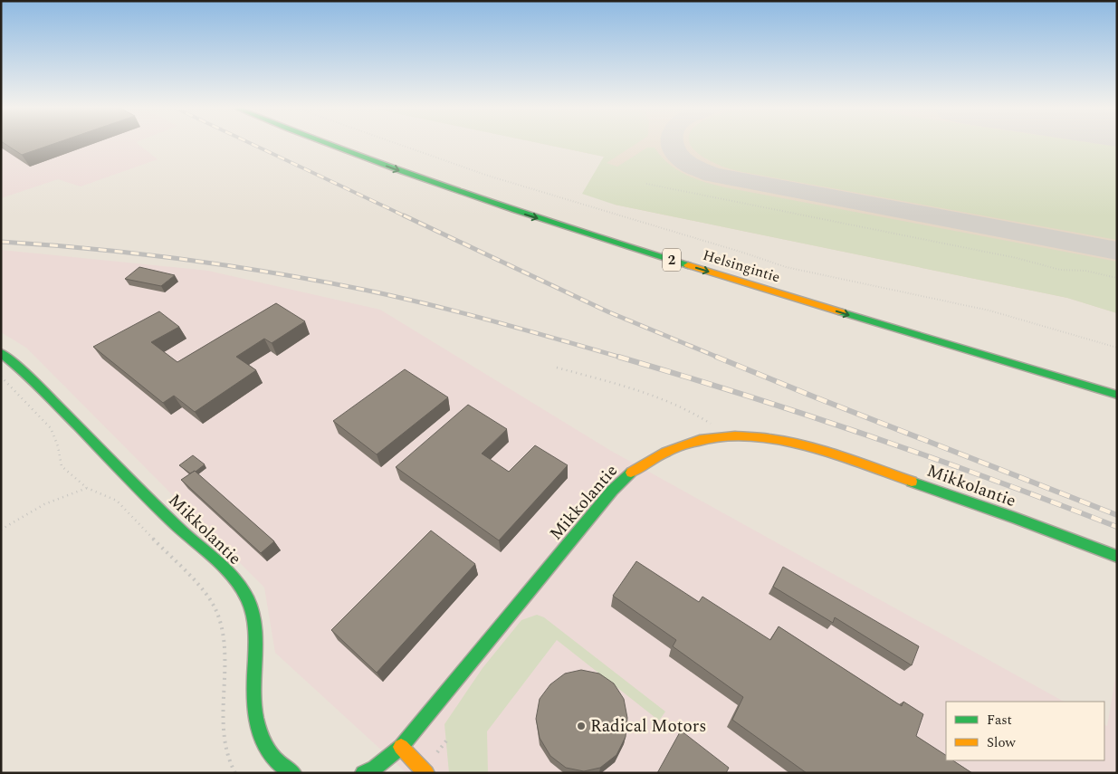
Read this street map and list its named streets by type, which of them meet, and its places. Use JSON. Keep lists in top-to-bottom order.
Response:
{
  "streets": {
    "main road": ["2", "Helsingintie", "Mikkolantie"]
  },
  "one_way": ["Helsingintie"],
  "places": ["Radical Motors"],
  "legend": ["Fast", "Slow"]
}
